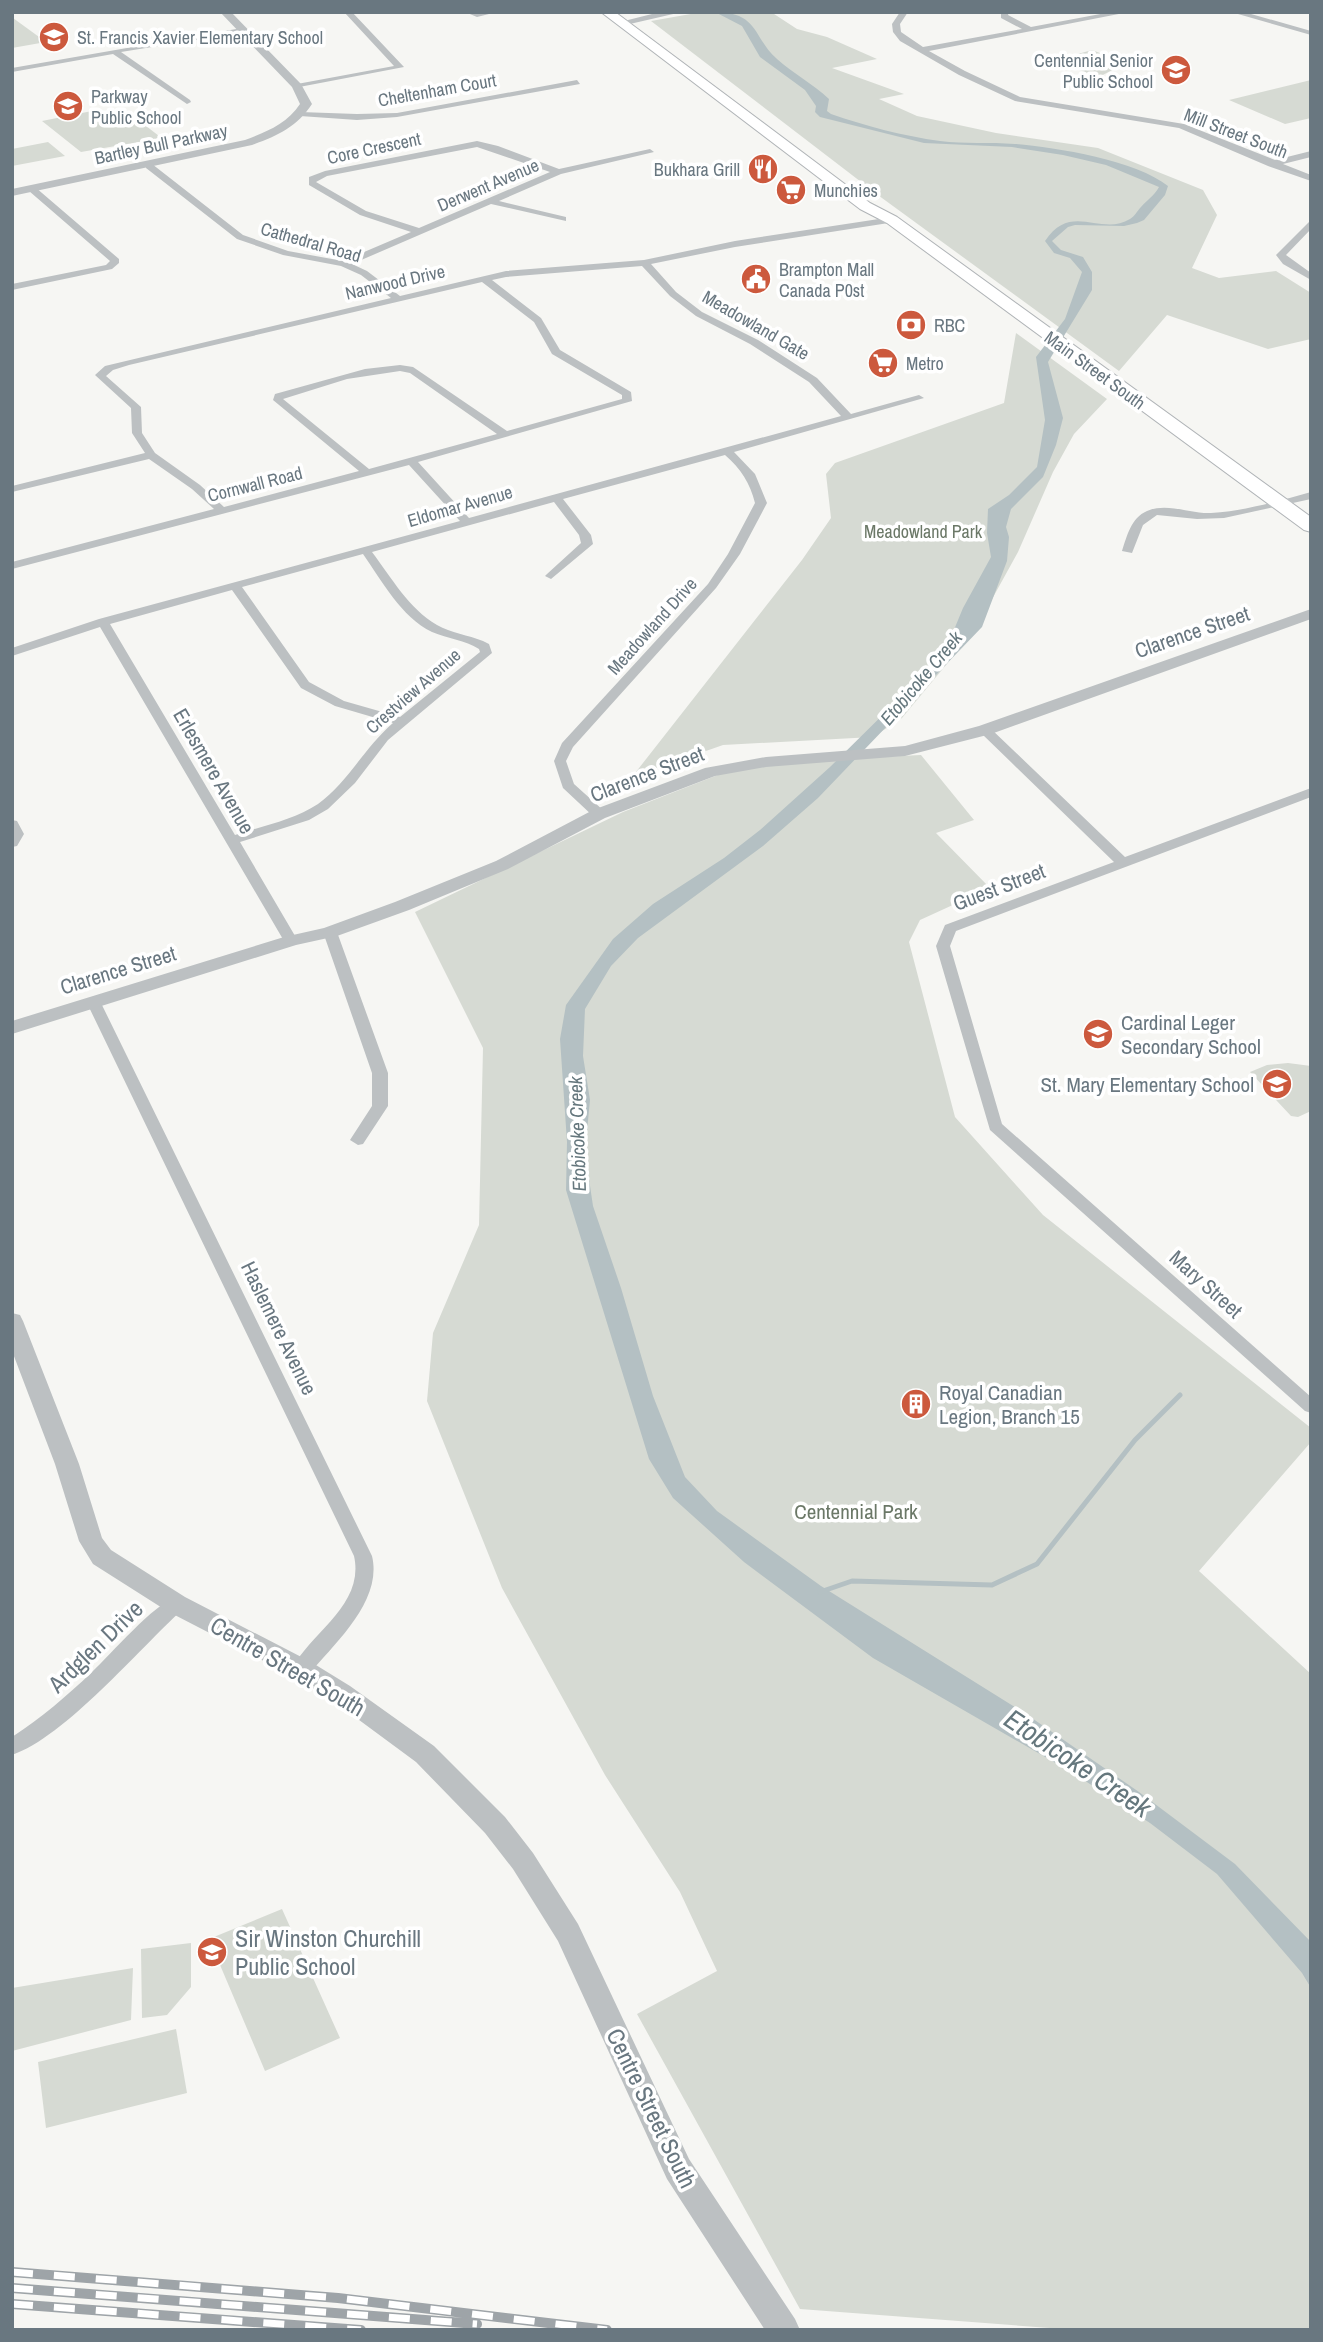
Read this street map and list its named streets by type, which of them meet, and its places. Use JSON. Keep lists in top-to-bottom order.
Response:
{
  "streets": {
    "main road": ["Main Street South"],
    "street": [
      "Cheltenham Court",
      "Mill Street South",
      "Bartley Bull Parkway",
      "Core Crescent",
      "Derwent Avenue",
      "Cathedral Road",
      "Nanwood Drive",
      "Meadowland Gate",
      "Cornwall Road",
      "Eldomar Avenue",
      "Meadowland Drive",
      "Clarence Street",
      "Crestview Avenue",
      "Erlesmere Avenue",
      "Guest Street",
      "Mary Street",
      "Haslemere Avenue",
      "Ardglen Drive",
      "Centre Street South"
    ]
  },
  "crossings": [
    ["Cheltenham Court", "Bartley Bull Parkway"],
    ["Bartley Bull Parkway", "Cathedral Road"],
    ["Core Crescent", "Derwent Avenue"],
    ["Derwent Avenue", "Cathedral Road"],
    ["Cathedral Road", "Nanwood Drive"],
    ["Nanwood Drive", "Meadowland Gate"],
    ["Nanwood Drive", "Main Street South"],
    ["Nanwood Drive", "Cornwall Road"],
    ["Meadowland Gate", "Eldomar Avenue"],
    ["Eldomar Avenue", "Meadowland Drive"],
    ["Eldomar Avenue", "Crestview Avenue"],
    ["Eldomar Avenue", "Erlesmere Avenue"],
    ["Meadowland Drive", "Clarence Street"],
    ["Clarence Street", "Erlesmere Avenue"],
    ["Clarence Street", "Haslemere Avenue"],
    ["Crestview Avenue", "Erlesmere Avenue"],
    ["Guest Street", "Mary Street"],
    ["Haslemere Avenue", "Centre Street South"],
    ["Ardglen Drive", "Centre Street South"]
  ],
  "water": ["Etobicoke Creek"],
  "parks": ["Meadowland Park", "Centennial Park"],
  "places": {
    "school or university": [
      "St. Francis Xavier Elementary School",
      "Centennial Senior Public School",
      "Parkway Public School",
      "Cardinal Leger Secondary School",
      "St. Mary Elementary School",
      "Sir Winston Churchill Public School"
    ],
    "restaurant": ["Bukhara Grill"],
    "supermarket": ["Munchies", "Metro"],
    "public building": ["Brampton Mall Canada P0st"],
    "bank": ["RBC"],
    "building": ["Royal Canadian Legion, Branch 15"]
  }
}
